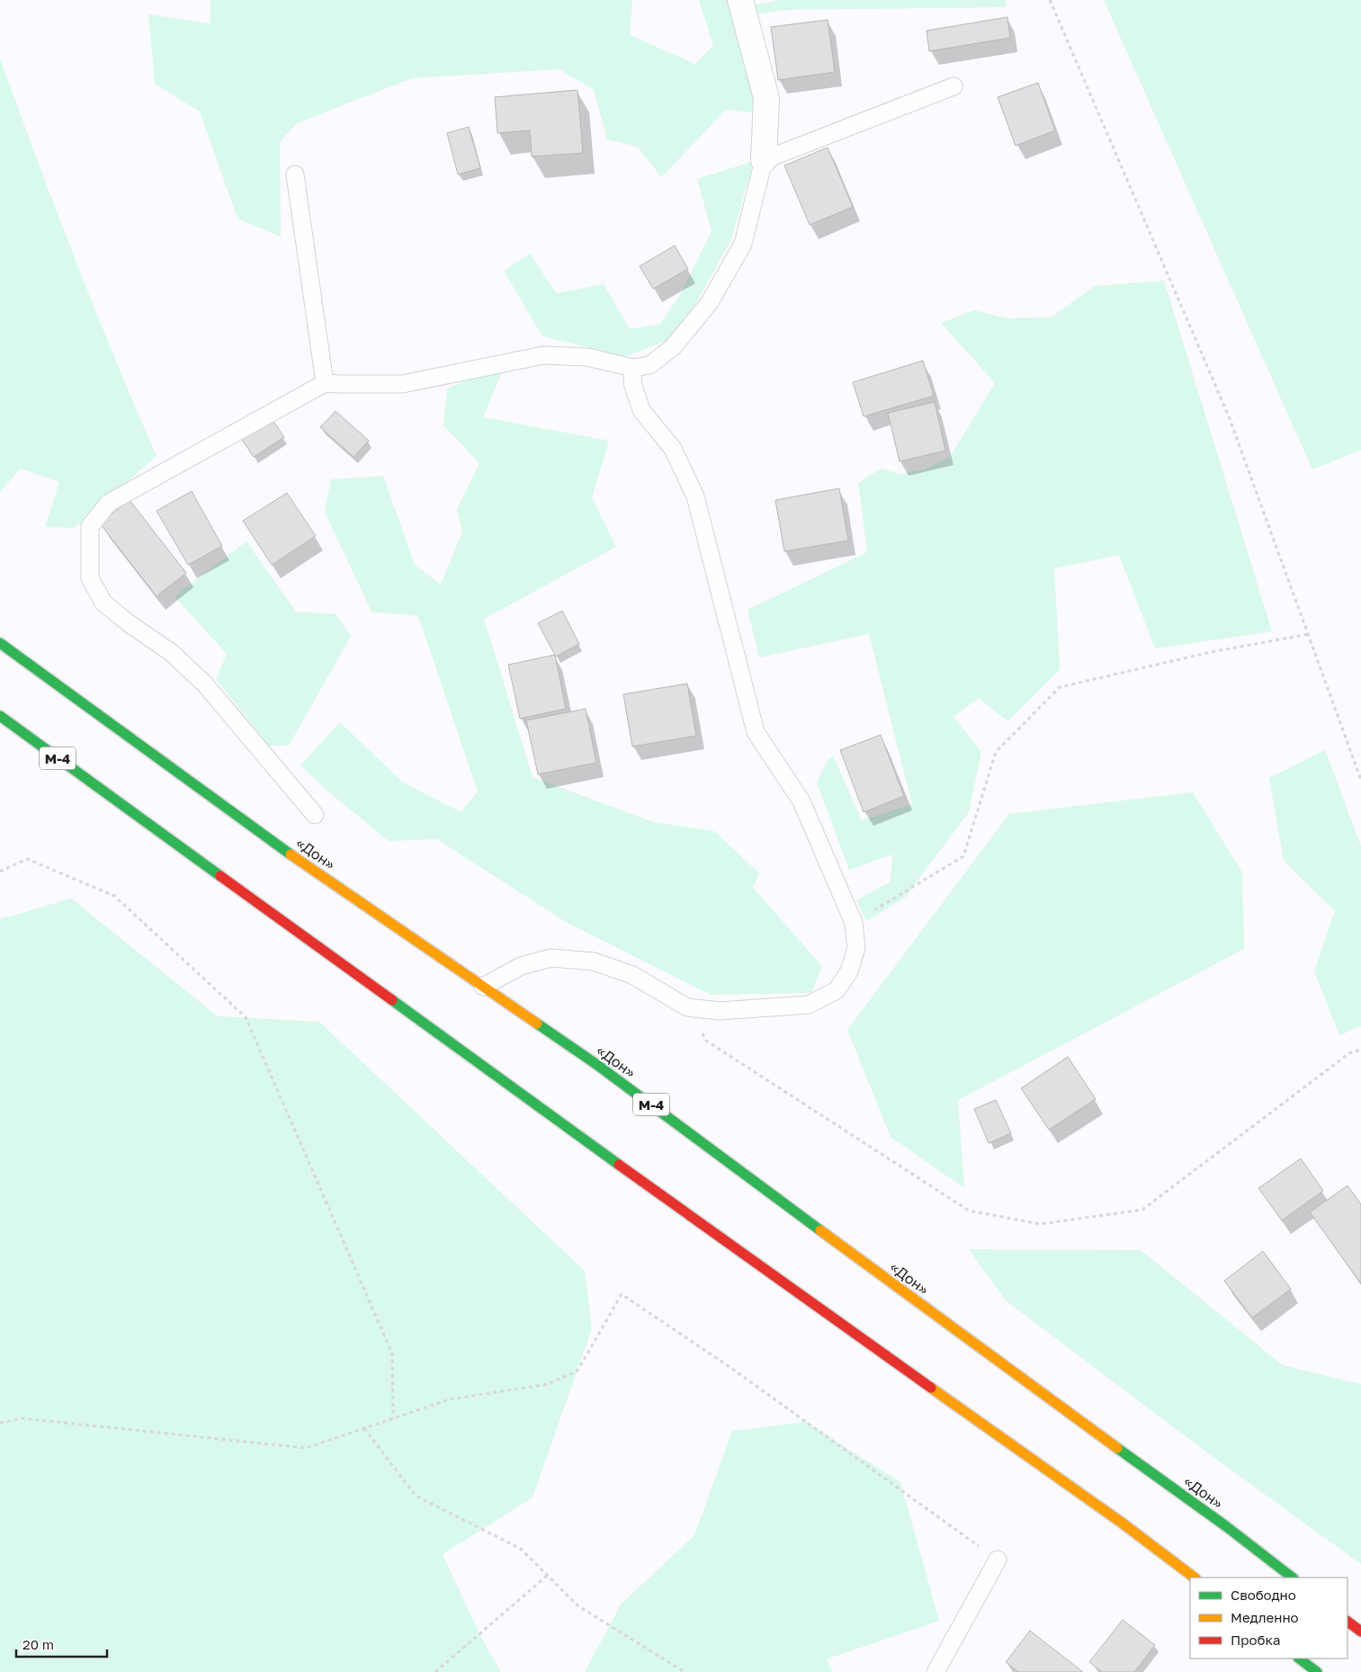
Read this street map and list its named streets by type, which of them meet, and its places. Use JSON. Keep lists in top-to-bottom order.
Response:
{
  "streets": {
    "highway": ["М-4", "«Дон»"]
  },
  "legend": ["Свободно", "Медленно", "Пробка"],
  "scale_bar": "20 m"
}
